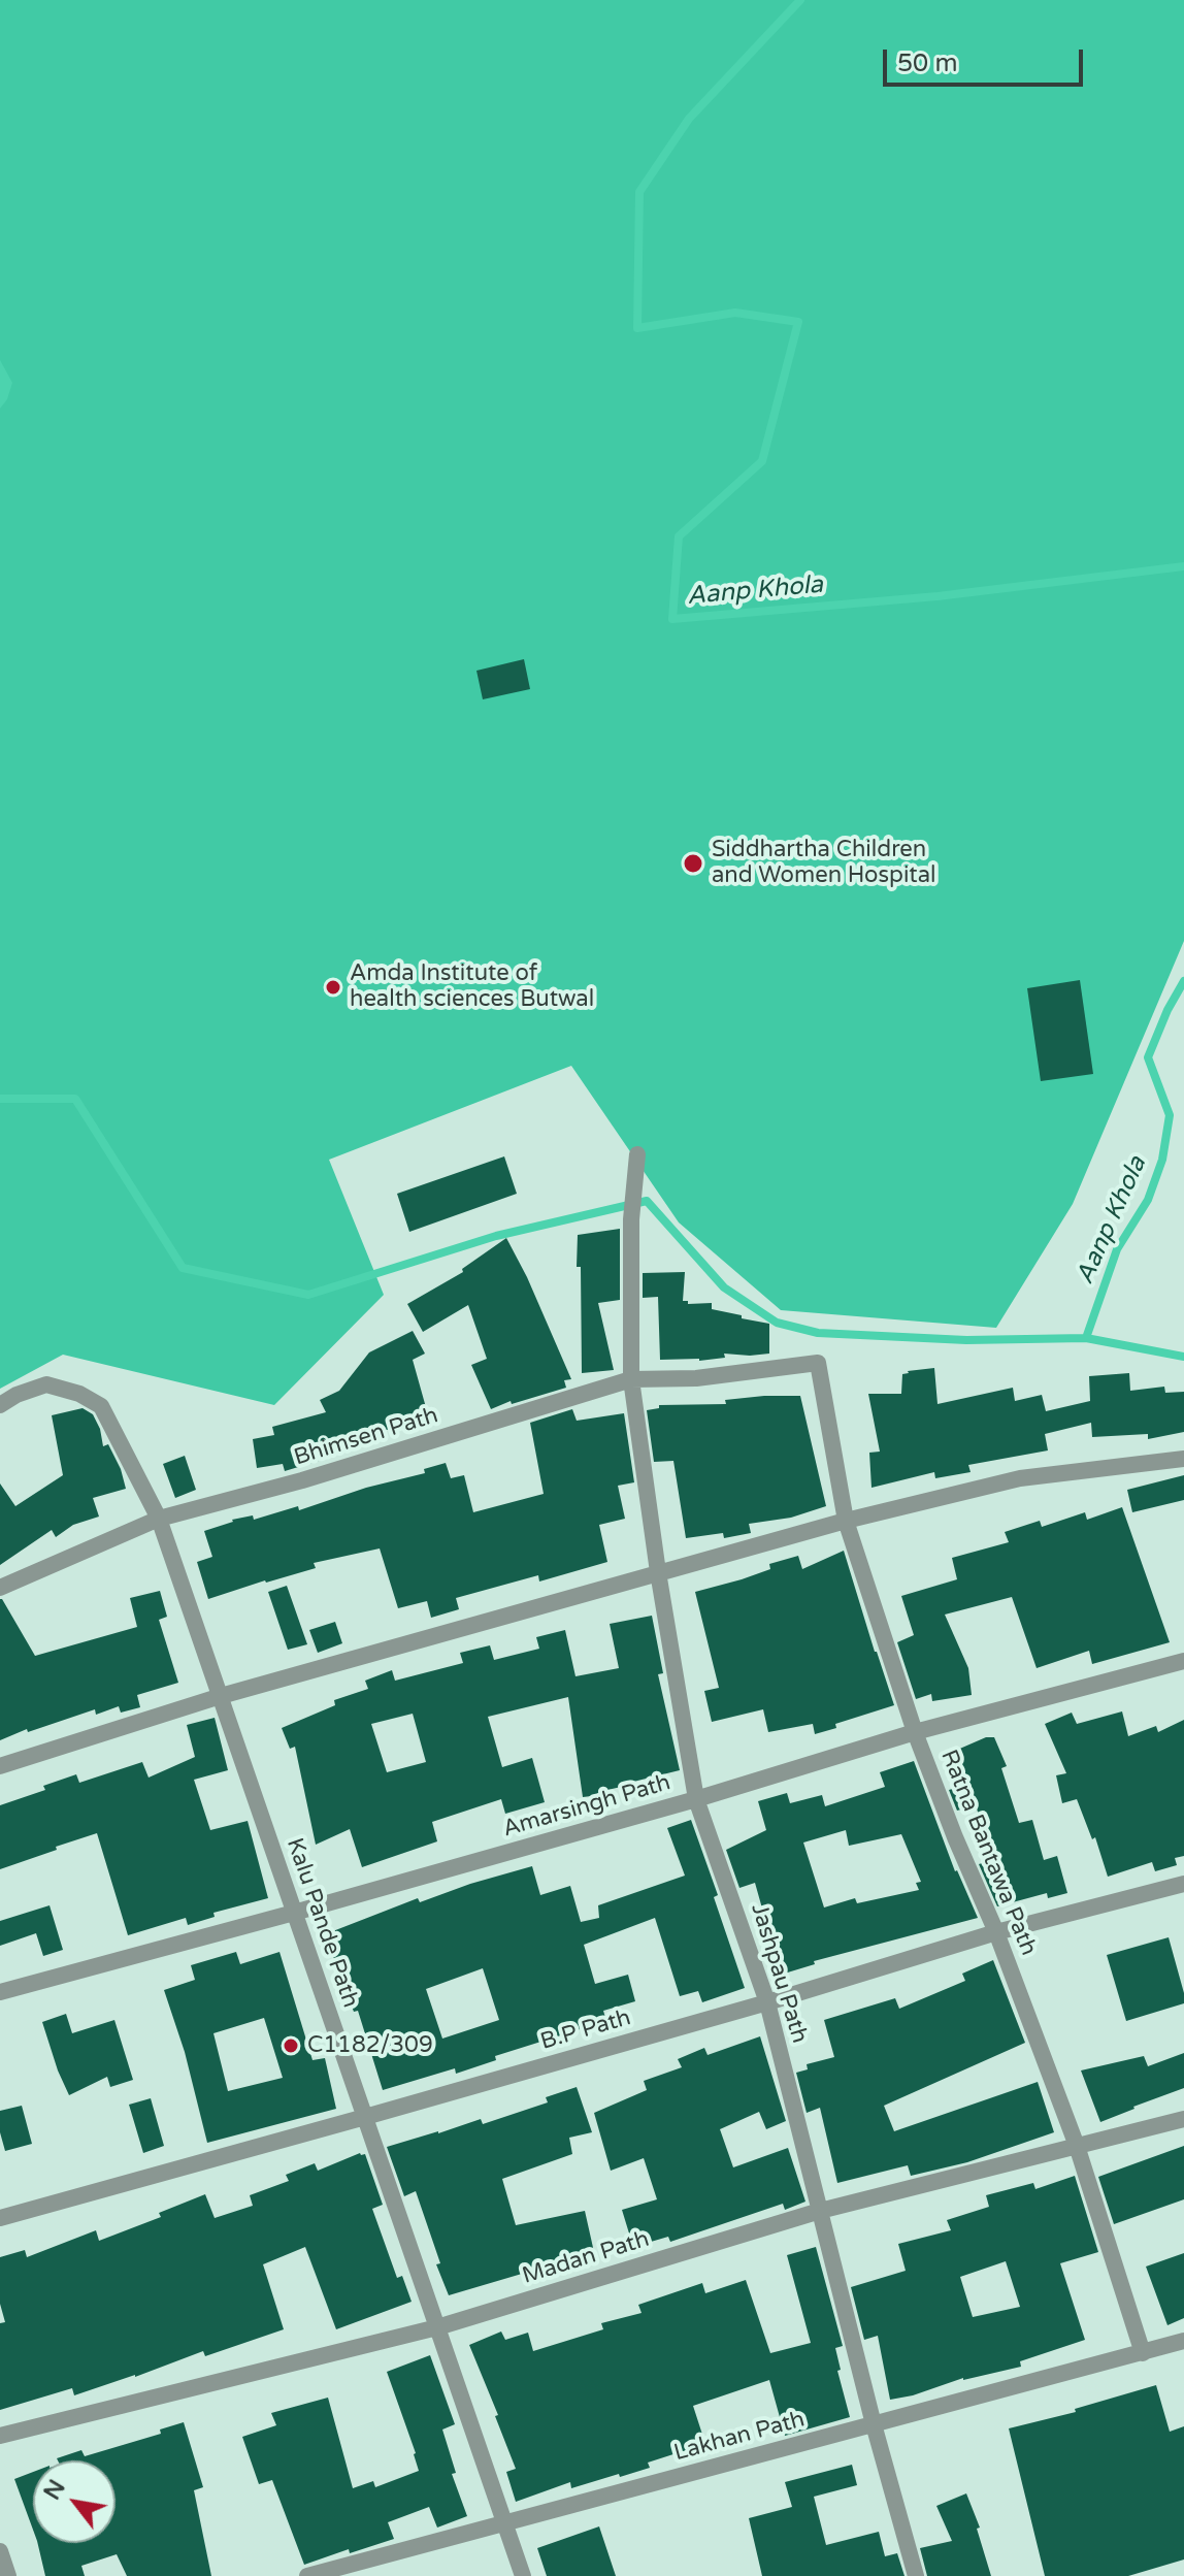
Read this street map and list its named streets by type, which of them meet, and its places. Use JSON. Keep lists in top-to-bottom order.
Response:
{
  "streets": {
    "street": [
      "Bhimsen Path",
      "Amarsingh Path",
      "Ratna Bantawa Path",
      "Kalu Pande Path",
      "Jashpau Path",
      "B.P Path",
      "Madan Path",
      "Lakhan Path"
    ]
  },
  "crossings": [
    ["Bhimsen Path", "Ratna Bantawa Path"],
    ["Bhimsen Path", "Kalu Pande Path"],
    ["Bhimsen Path", "Jashpau Path"],
    ["Amarsingh Path", "Ratna Bantawa Path"],
    ["Amarsingh Path", "Kalu Pande Path"],
    ["Amarsingh Path", "Jashpau Path"],
    ["Ratna Bantawa Path", "B.P Path"],
    ["Ratna Bantawa Path", "Madan Path"],
    ["Ratna Bantawa Path", "Lakhan Path"],
    ["Kalu Pande Path", "B.P Path"],
    ["Kalu Pande Path", "Madan Path"],
    ["Kalu Pande Path", "Lakhan Path"],
    ["Jashpau Path", "B.P Path"],
    ["Jashpau Path", "Madan Path"],
    ["Jashpau Path", "Lakhan Path"]
  ],
  "water": ["Aanp Khola"],
  "places": ["Siddhartha Children and Women Hospital", "Amda Institute of health sciences Butwal", "C1182/309"],
  "scale_bar": "50 m",
  "north": "top left"
}
